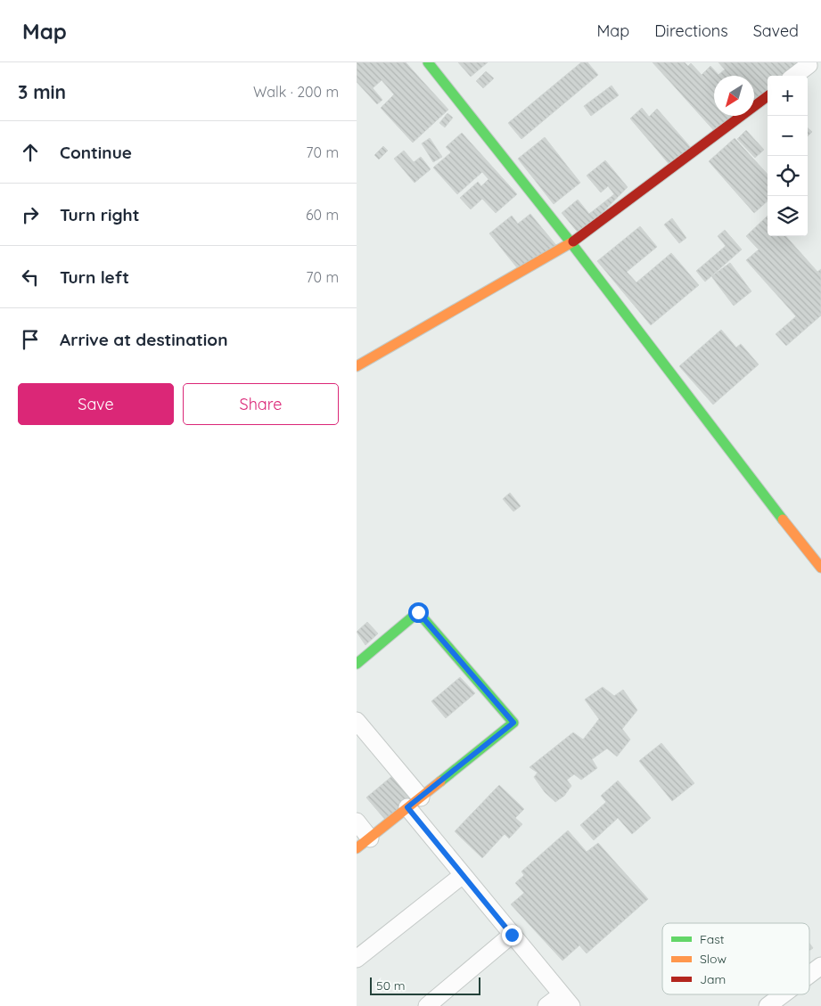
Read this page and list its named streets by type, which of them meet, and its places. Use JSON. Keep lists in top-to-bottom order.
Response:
{
  "legend": ["Fast", "Slow", "Jam"],
  "scale_bar": "50 m",
  "north": "bottom left",
  "page": {
    "header": "Map",
    "nav": ["Map", "Directions", "Saved"],
    "heading": ["3 min", "Walk · 200 m"],
    "map_buttons": ["+", "−"],
    "list": [
      ["Continue", "70 m"],
      ["Turn right", "60 m"],
      ["Turn left", "70 m"],
      "Arrive at destination"
    ],
    "buttons": ["Save", "Share"],
    "scale": "50 m"
  }
}
